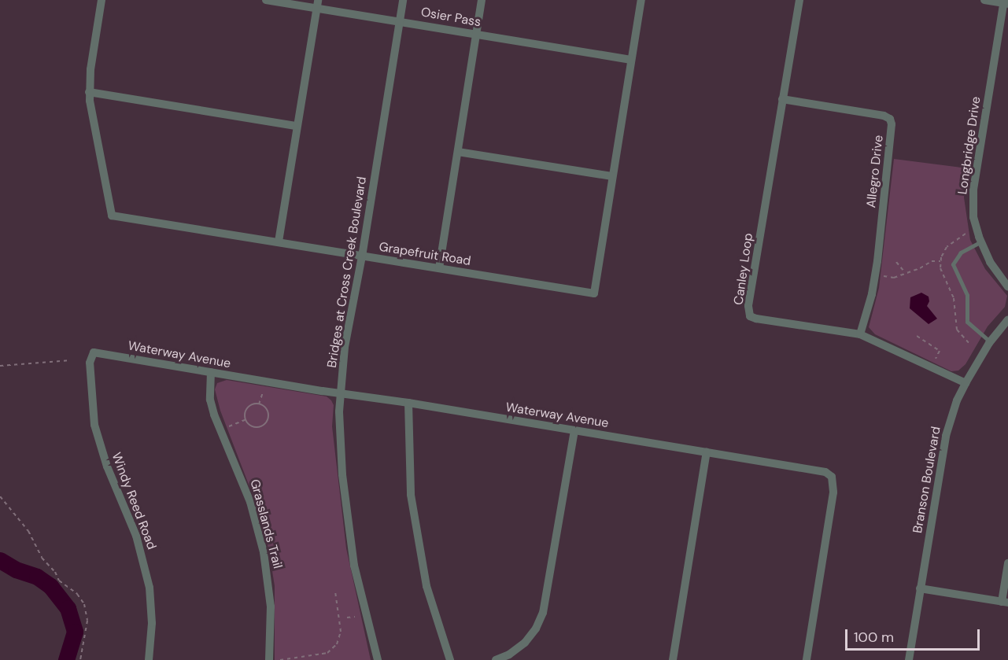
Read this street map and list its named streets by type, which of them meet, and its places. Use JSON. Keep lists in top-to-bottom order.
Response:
{
  "streets": {
    "street": [
      "Osier Pass",
      "Longbridge Drive",
      "Allegro Drive",
      "Grapefruit Road",
      "Canley Loop",
      "Bridges at Cross Creek Boulevard",
      "Waterway Avenue",
      "Branson Boulevard",
      "Windy Reed Road",
      "Grasslands Trail"
    ]
  },
  "crossings": [
    ["Osier Pass", "Bridges at Cross Creek Boulevard"],
    ["Allegro Drive", "Canley Loop"],
    ["Grapefruit Road", "Bridges at Cross Creek Boulevard"],
    ["Canley Loop", "Branson Boulevard"],
    ["Bridges at Cross Creek Boulevard", "Waterway Avenue"],
    ["Waterway Avenue", "Windy Reed Road"],
    ["Waterway Avenue", "Grasslands Trail"]
  ],
  "scale_bar": "100 m"
}
